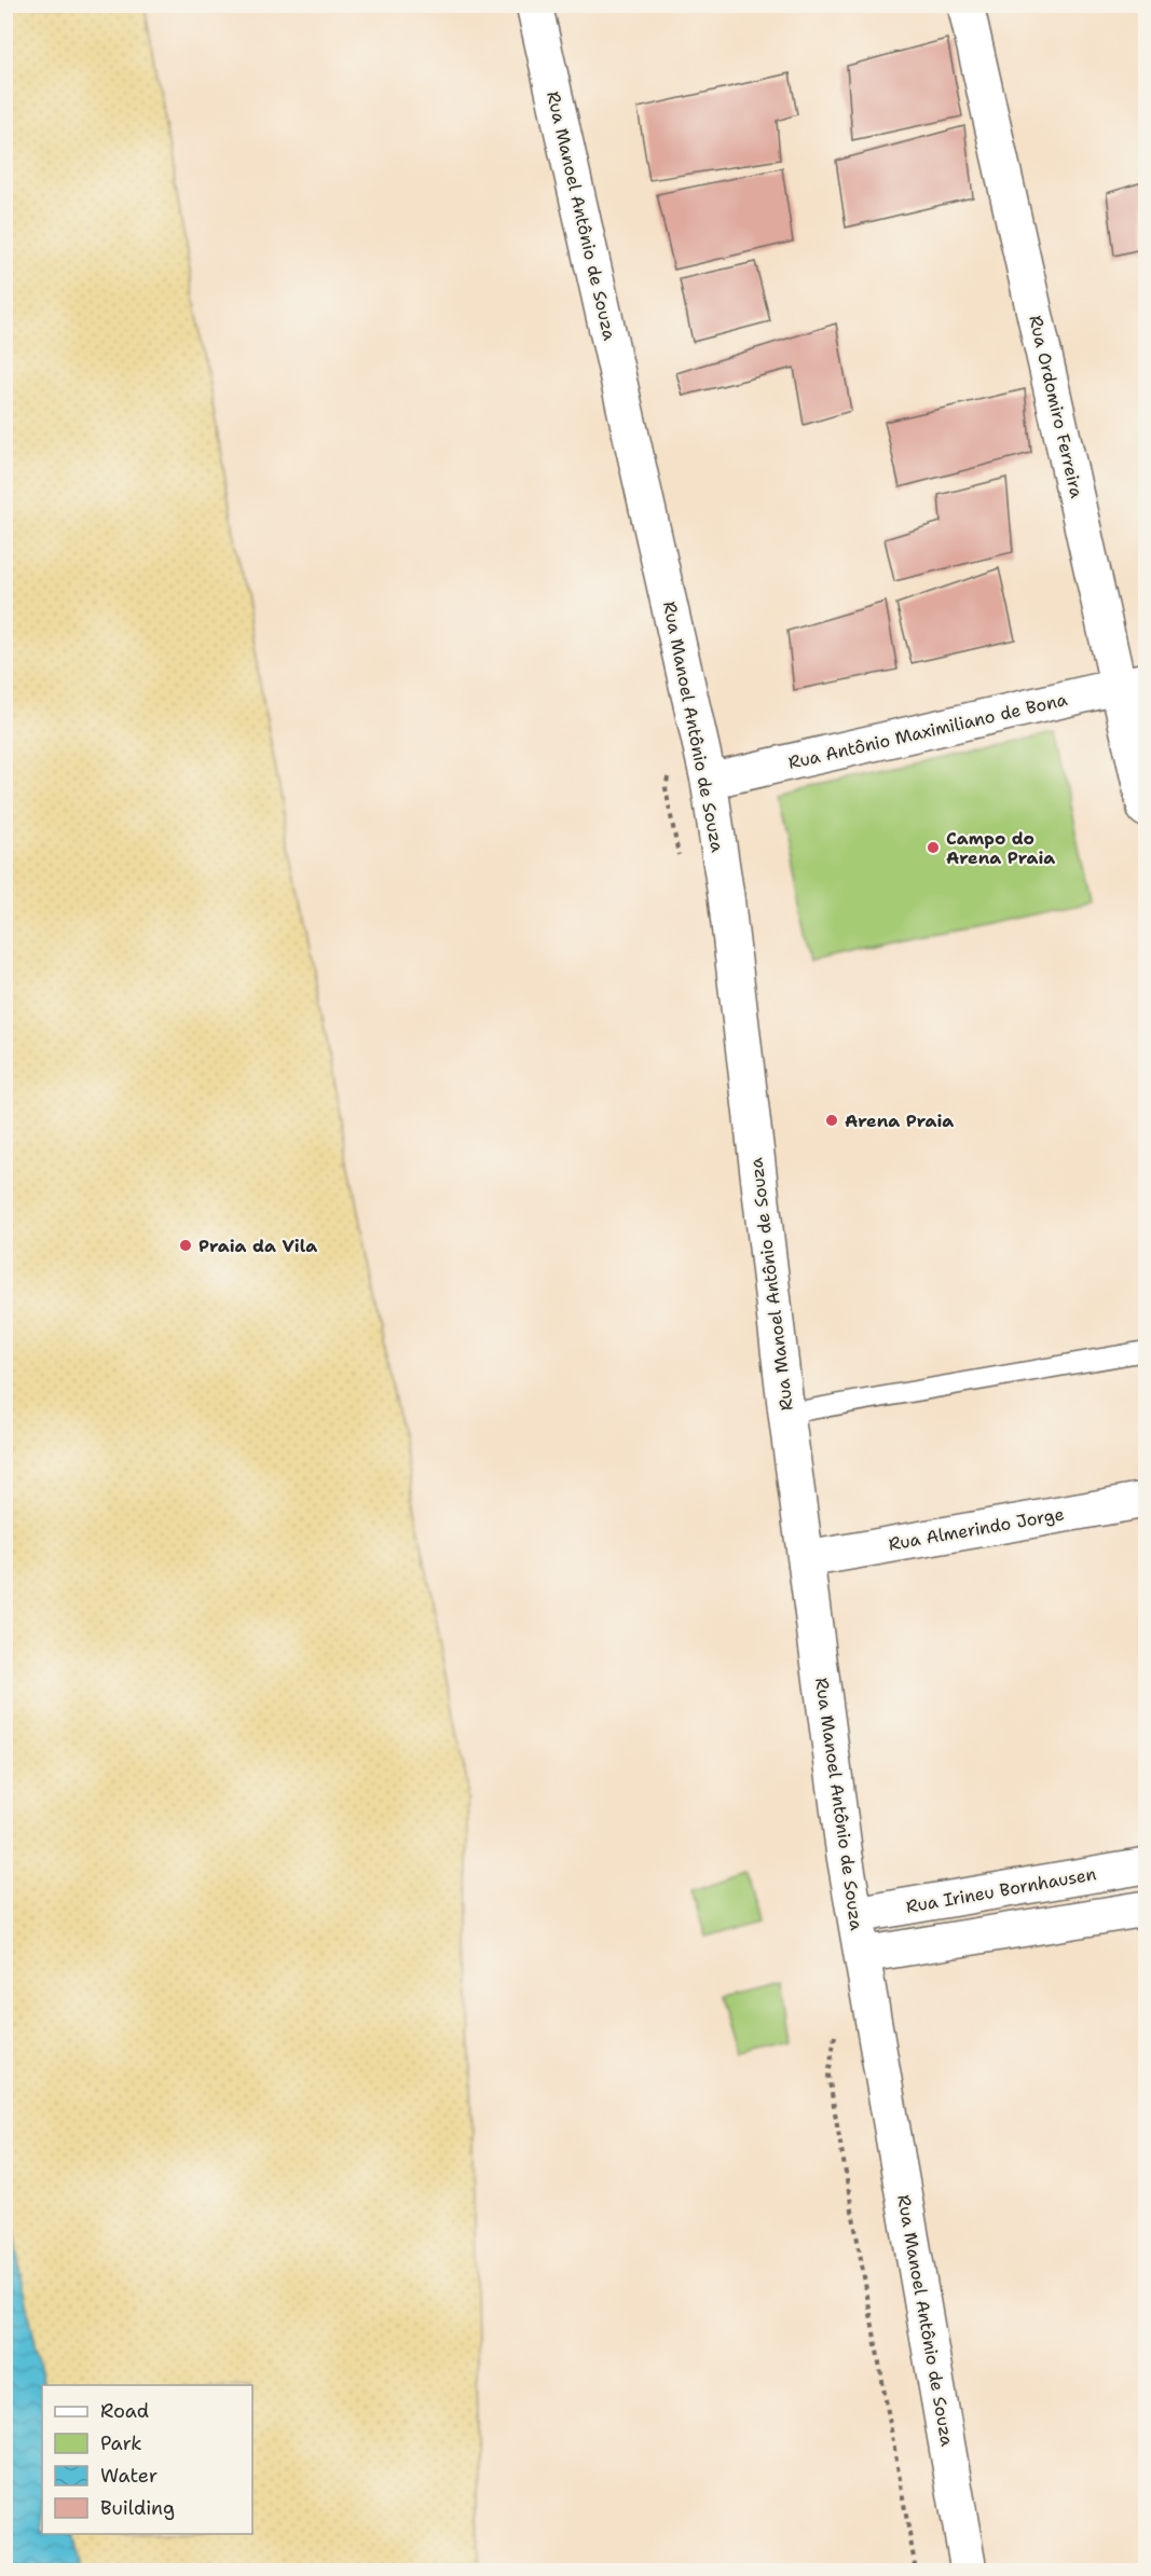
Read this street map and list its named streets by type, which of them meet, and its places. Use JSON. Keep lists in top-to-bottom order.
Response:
{
  "streets": {
    "street": [
      "Rua Manoel Antônio de Souza",
      "Rua Ordomiro Ferreira",
      "Rua Antônio Maximiliano de Bona",
      "Rua Almerindo Jorge",
      "Rua Irineu Bornhausen"
    ]
  },
  "crossings": [
    ["Rua Manoel Antônio de Souza", "Rua Antônio Maximiliano de Bona"],
    ["Rua Manoel Antônio de Souza", "Rua Almerindo Jorge"],
    ["Rua Manoel Antônio de Souza", "Rua Irineu Bornhausen"],
    ["Rua Ordomiro Ferreira", "Rua Antônio Maximiliano de Bona"]
  ],
  "places": ["Campo do Arena Praia", "Arena Praia", "Praia da Vila"],
  "legend": [
    "Road",
    "Park",
    "Water",
    "Building"
  ]
}
